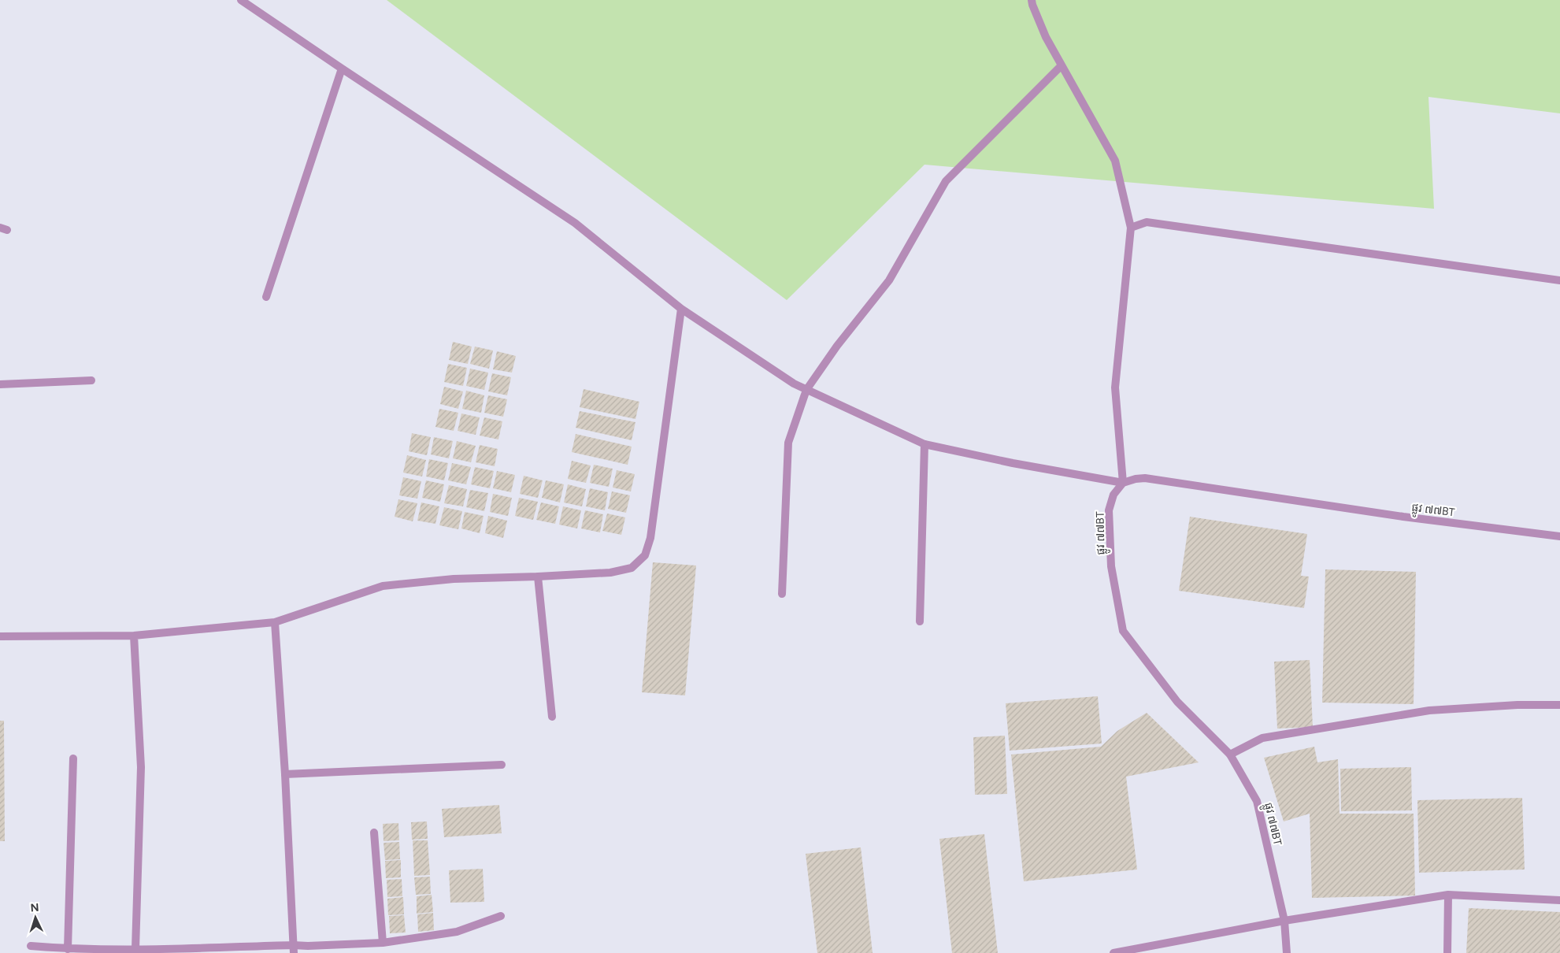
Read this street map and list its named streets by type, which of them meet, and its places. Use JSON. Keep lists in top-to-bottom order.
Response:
{
  "streets": {
    "street": ["ផ្លូវ ៧៧BT"]
  },
  "north": "top"
}
